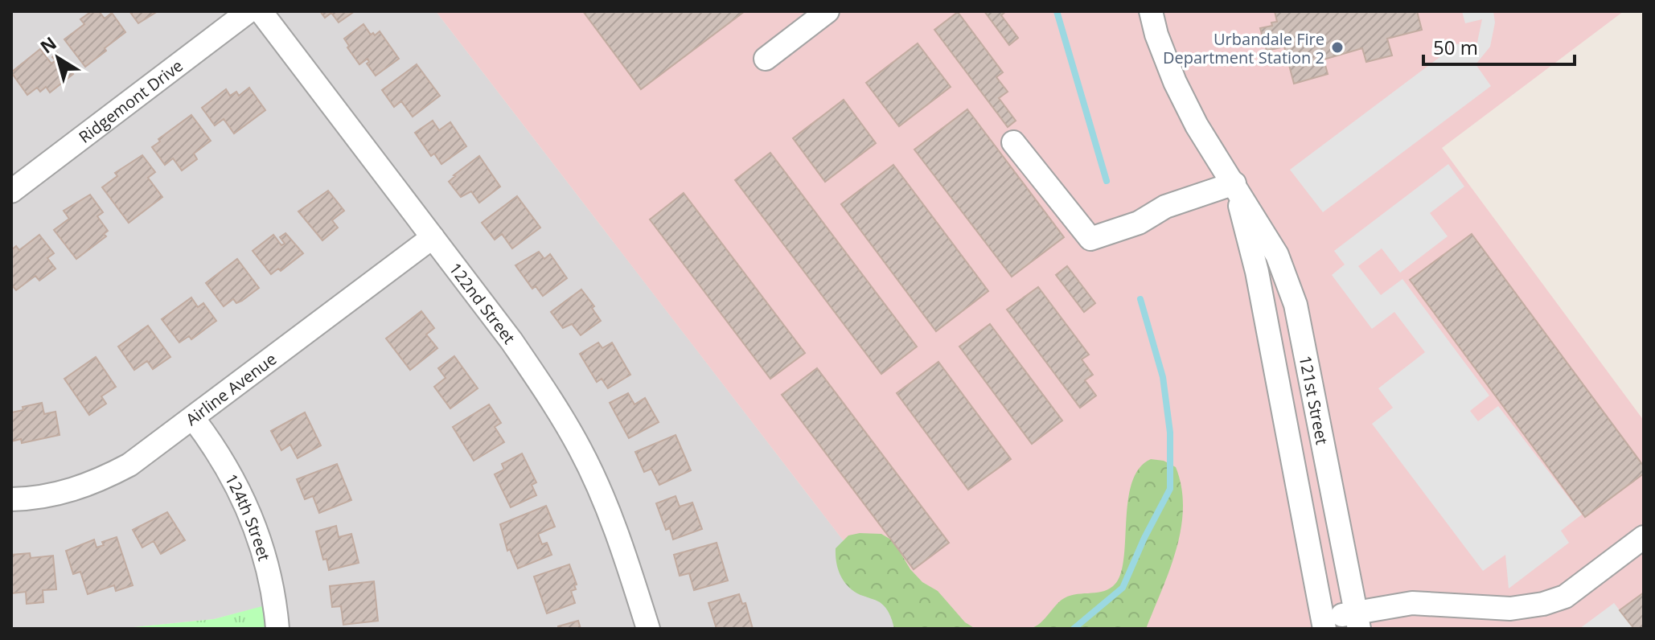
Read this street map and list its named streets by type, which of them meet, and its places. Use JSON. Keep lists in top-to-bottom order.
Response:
{
  "streets": {
    "street": [
      "Ridgemont Drive",
      "122nd Street",
      "Airline Avenue",
      "121st Street",
      "124th Street"
    ]
  },
  "crossings": [
    ["122nd Street", "Airline Avenue"],
    ["Airline Avenue", "124th Street"]
  ],
  "places": ["Urbandale Fire Department Station 2"],
  "scale_bar": "50 m",
  "north": "top left"
}
